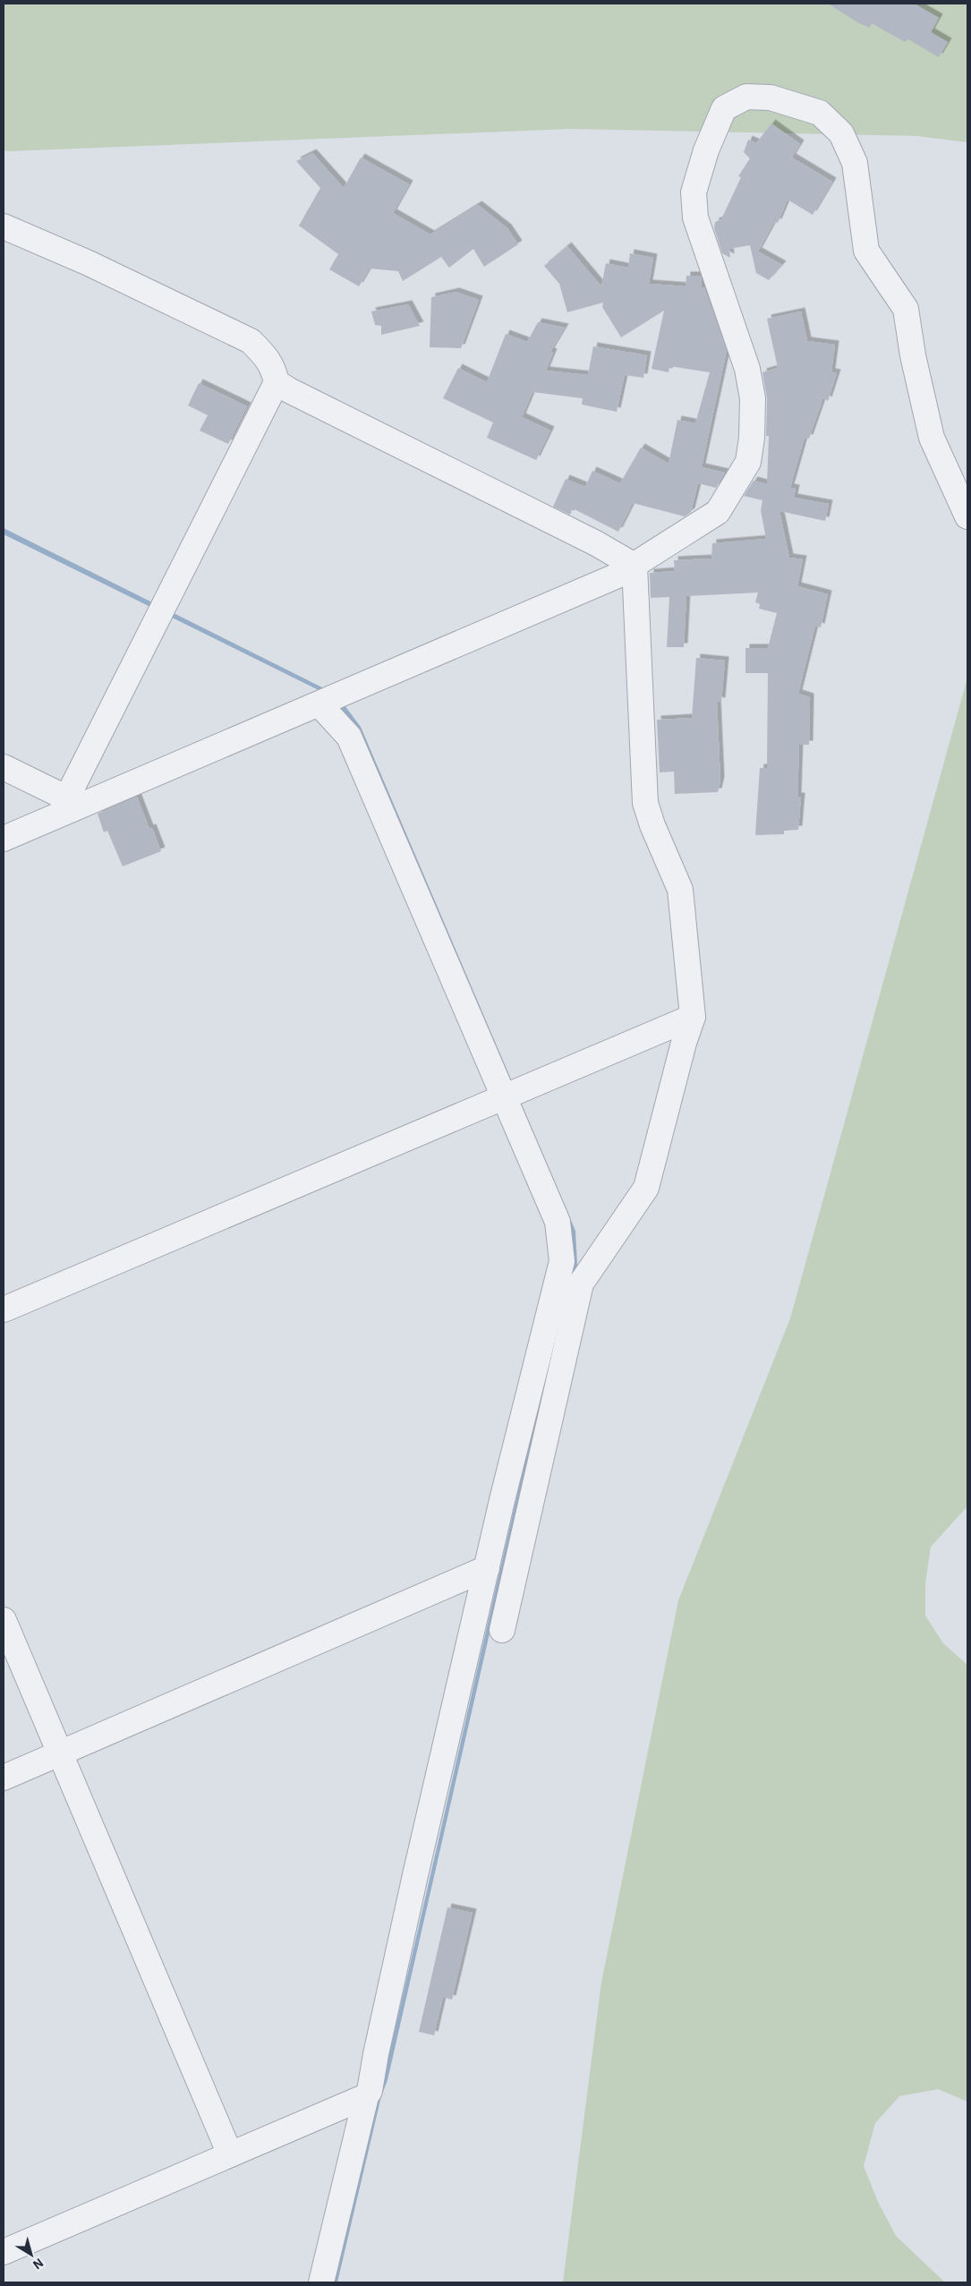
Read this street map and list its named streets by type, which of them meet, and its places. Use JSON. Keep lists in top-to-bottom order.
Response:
{
  "north": "bottom right"
}
